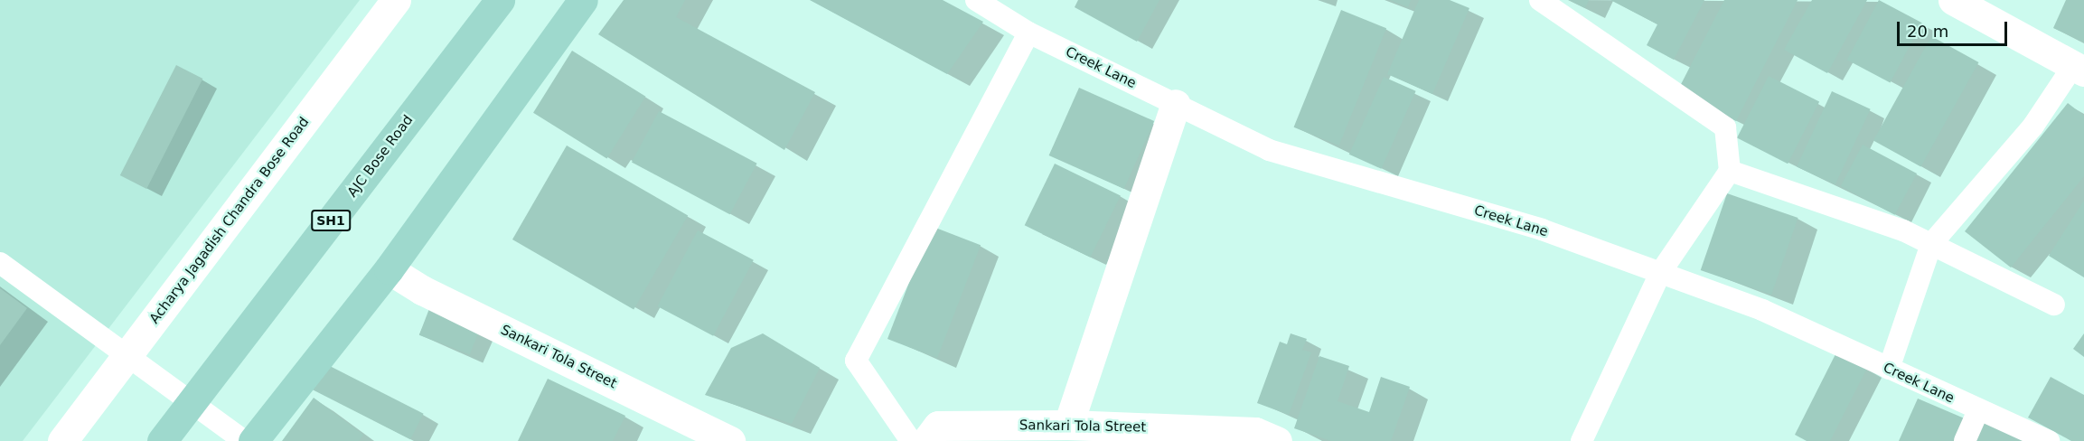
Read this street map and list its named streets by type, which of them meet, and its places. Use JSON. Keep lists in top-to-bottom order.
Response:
{
  "streets": {
    "main road": ["AJC Bose Road", "SH1"],
    "street": ["Acharya Jagadish Chandra Bose Road", "Sankari Tola Street"],
    "lane": ["Creek Lane"]
  },
  "scale_bar": "20 m"
}
